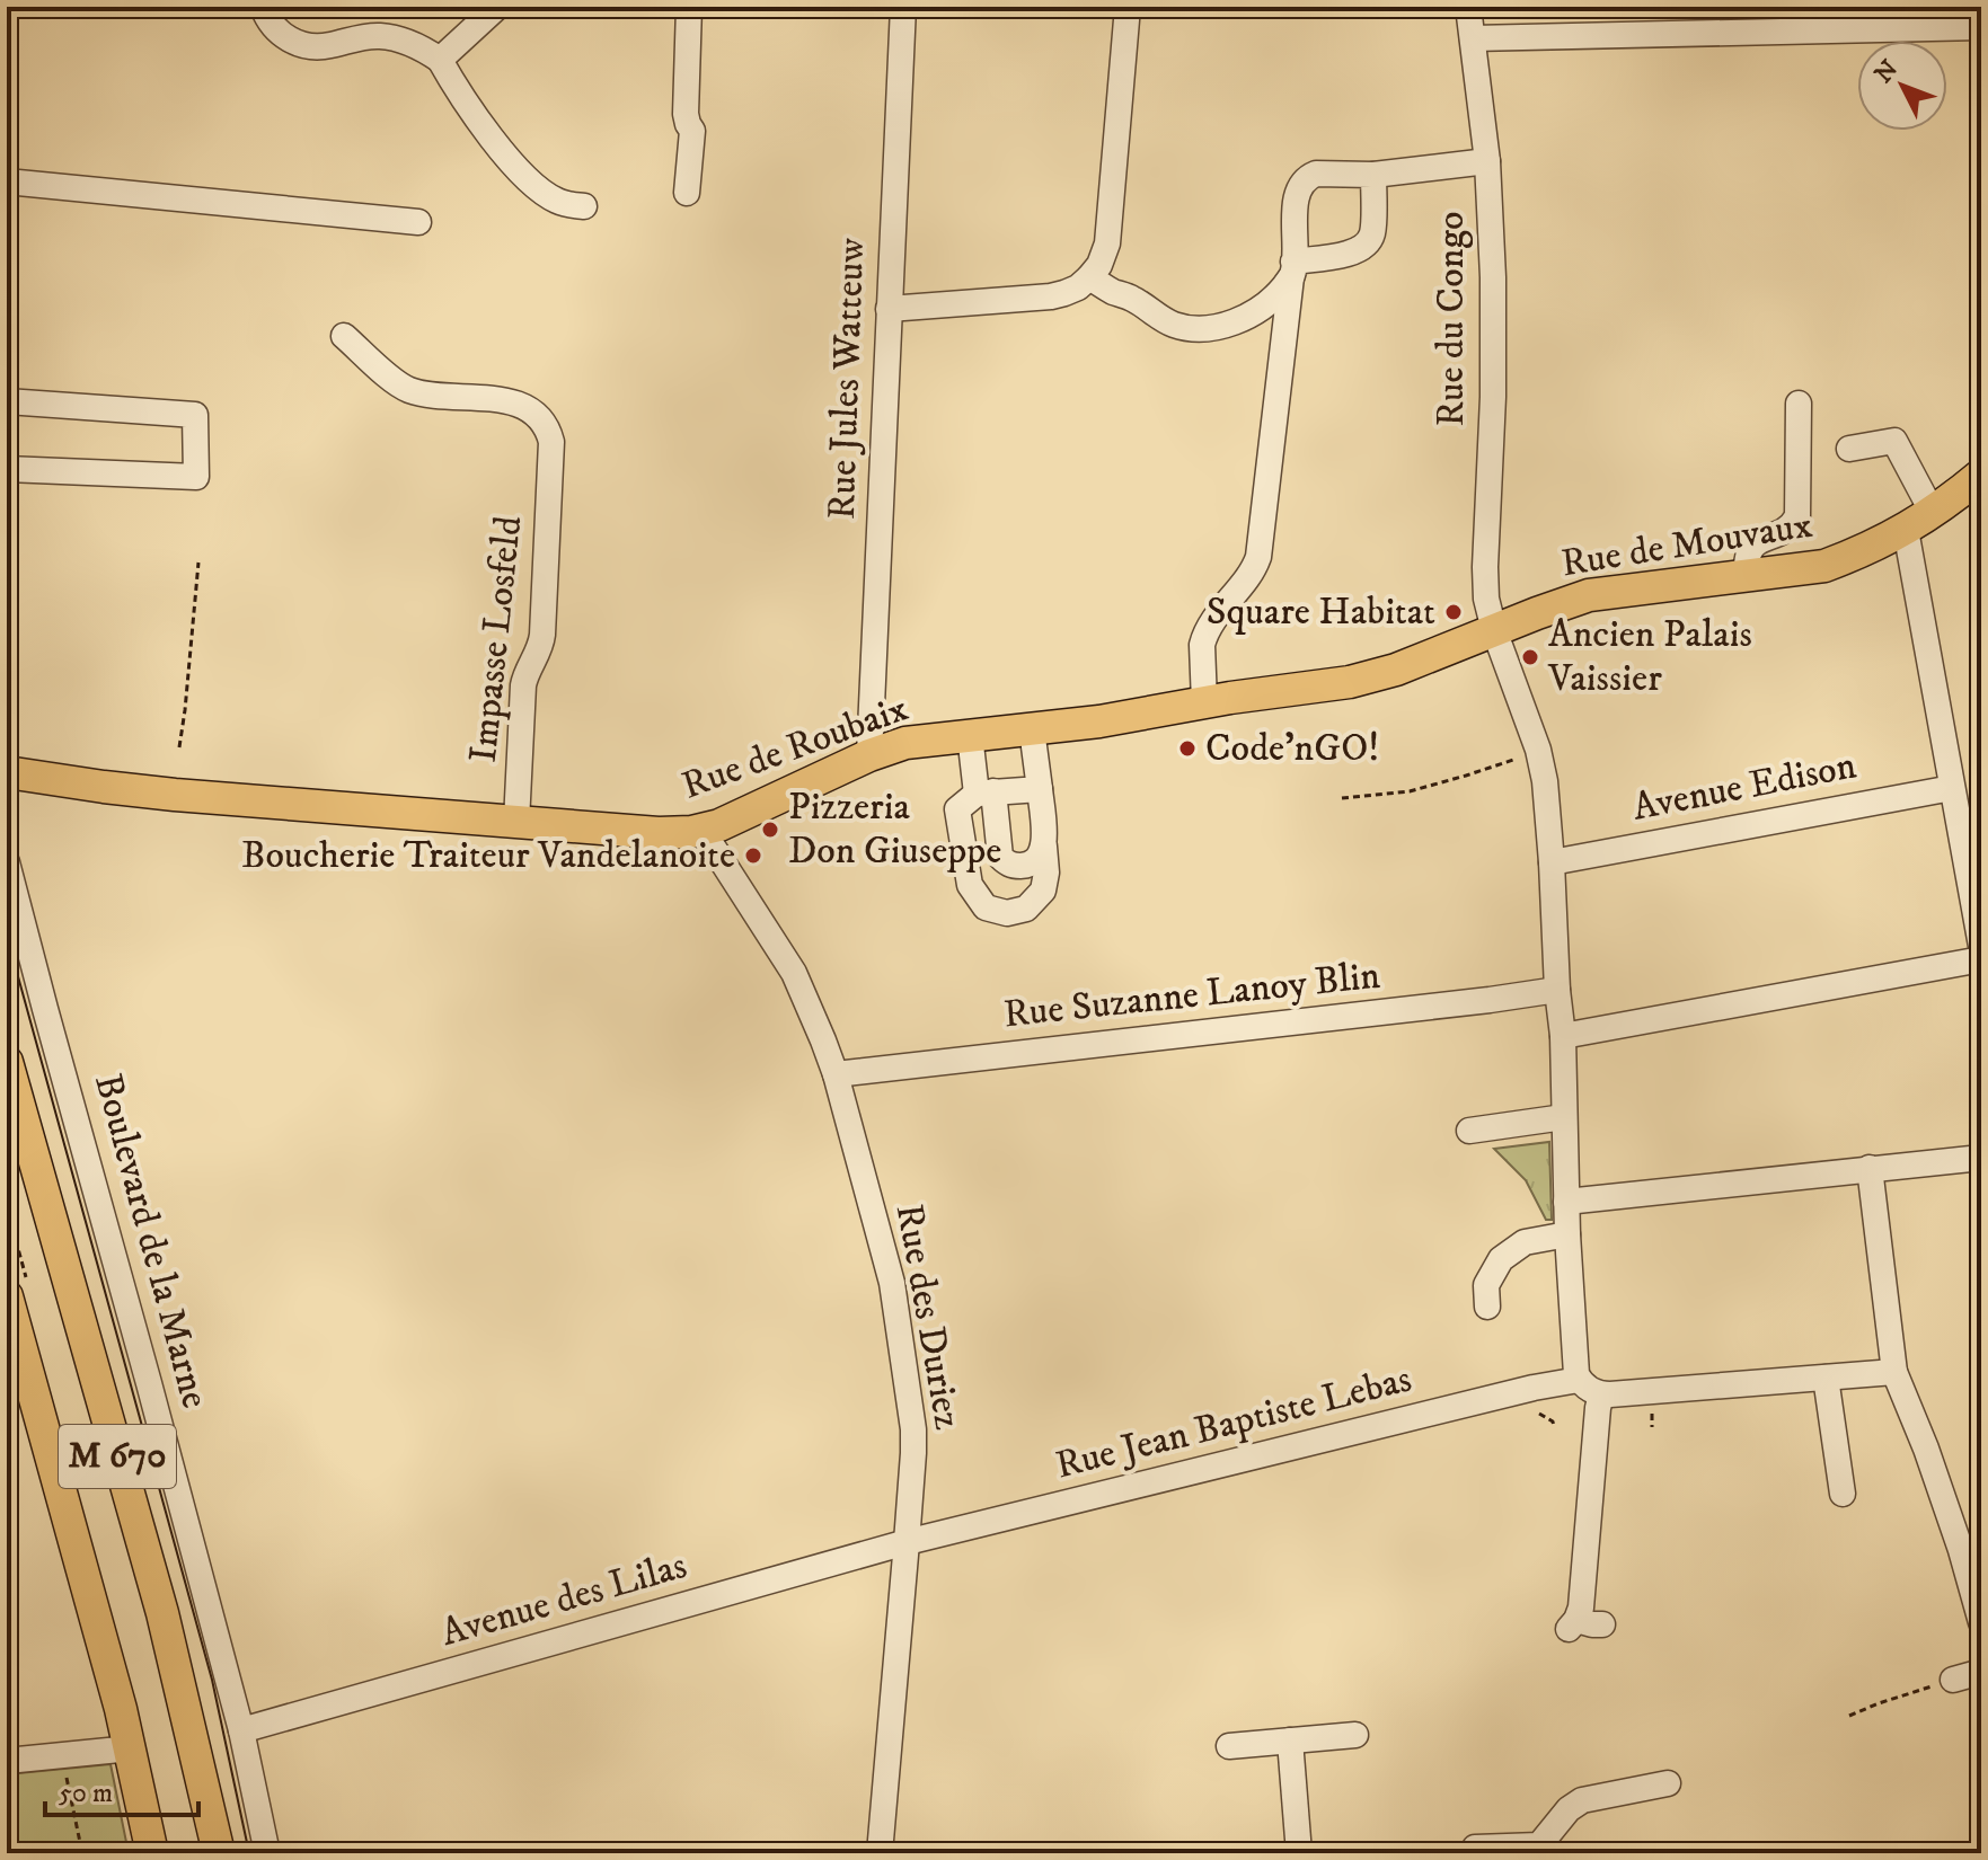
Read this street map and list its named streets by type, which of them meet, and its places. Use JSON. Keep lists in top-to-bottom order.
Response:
{
  "streets": {
    "main road": ["Rue de Mouvaux", "Rue de Roubaix", "M 670"],
    "street": [
      "Rue du Congo",
      "Rue Jules Watteuw",
      "Impasse Losfeld",
      "Avenue Edison",
      "Rue Suzanne Lanoy Blin",
      "Boulevard de la Marne",
      "Rue des Duriez",
      "Rue Jean Baptiste Lebas",
      "Avenue des Lilas"
    ]
  },
  "crossings": [
    ["Rue du Congo", "Rue de Mouvaux"],
    ["Rue du Congo", "Rue de Roubaix"],
    ["Rue du Congo", "Avenue Edison"],
    ["Rue du Congo", "Rue Suzanne Lanoy Blin"],
    ["Rue du Congo", "Rue Jean Baptiste Lebas"],
    ["Rue Jules Watteuw", "Rue de Roubaix"],
    ["Rue de Mouvaux", "Rue de Roubaix"],
    ["Impasse Losfeld", "Rue de Roubaix"],
    ["Rue de Roubaix", "Rue des Duriez"],
    ["Rue Suzanne Lanoy Blin", "Rue des Duriez"],
    ["Boulevard de la Marne", "Avenue des Lilas"],
    ["Rue des Duriez", "Rue Jean Baptiste Lebas"],
    ["Rue des Duriez", "Avenue des Lilas"],
    ["Rue Jean Baptiste Lebas", "Avenue des Lilas"]
  ],
  "places": [
    "Square Habitat",
    "Ancien Palais Vaissier",
    "Code'nGO!",
    "Pizzeria Don Giuseppe",
    "Boucherie Traiteur Vandelanoite"
  ],
  "scale_bar": "50 m",
  "north": "top left"
}
